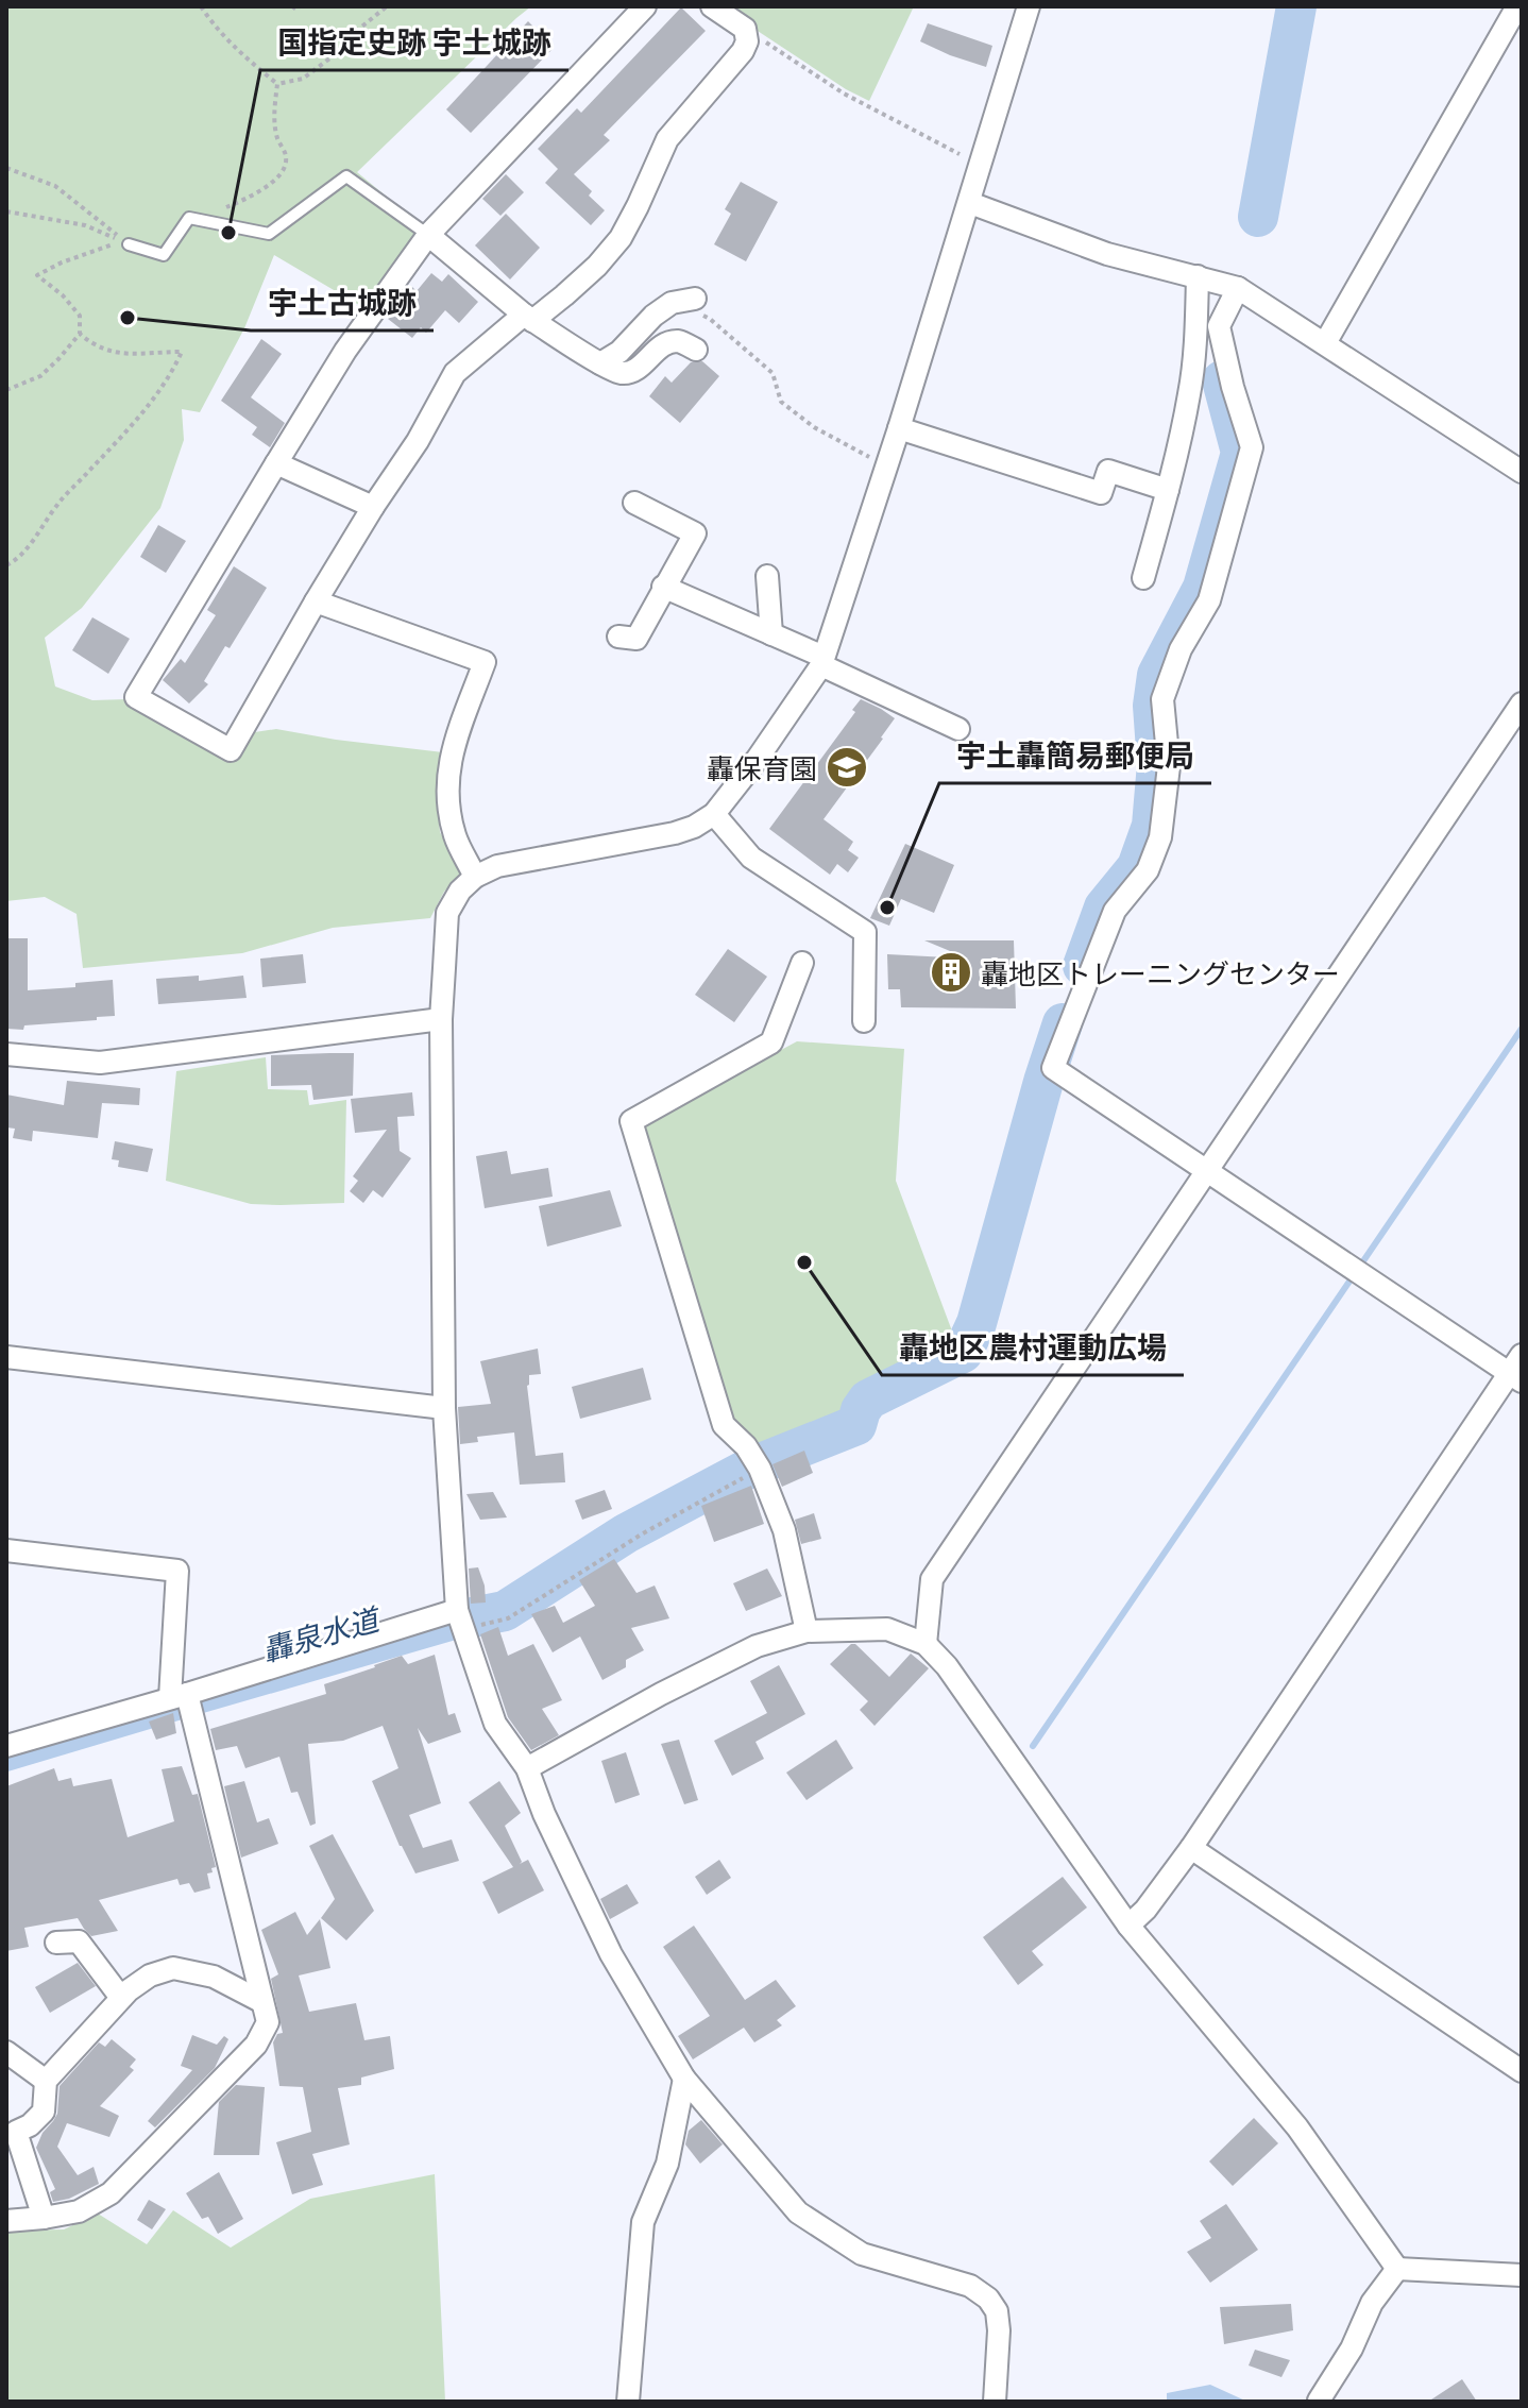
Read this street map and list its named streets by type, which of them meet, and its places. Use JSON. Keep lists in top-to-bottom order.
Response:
{
  "water": ["轟泉水道"],
  "places": {
    "other": [
      "国指定史跡 宇土城跡",
      "宇土古城跡",
      "宇土轟簡易郵便局",
      "轟地区農村運動広場"
    ],
    "school or university": ["轟保育園"],
    "building": ["轟地区トレーニングセンター"]
  }
}
